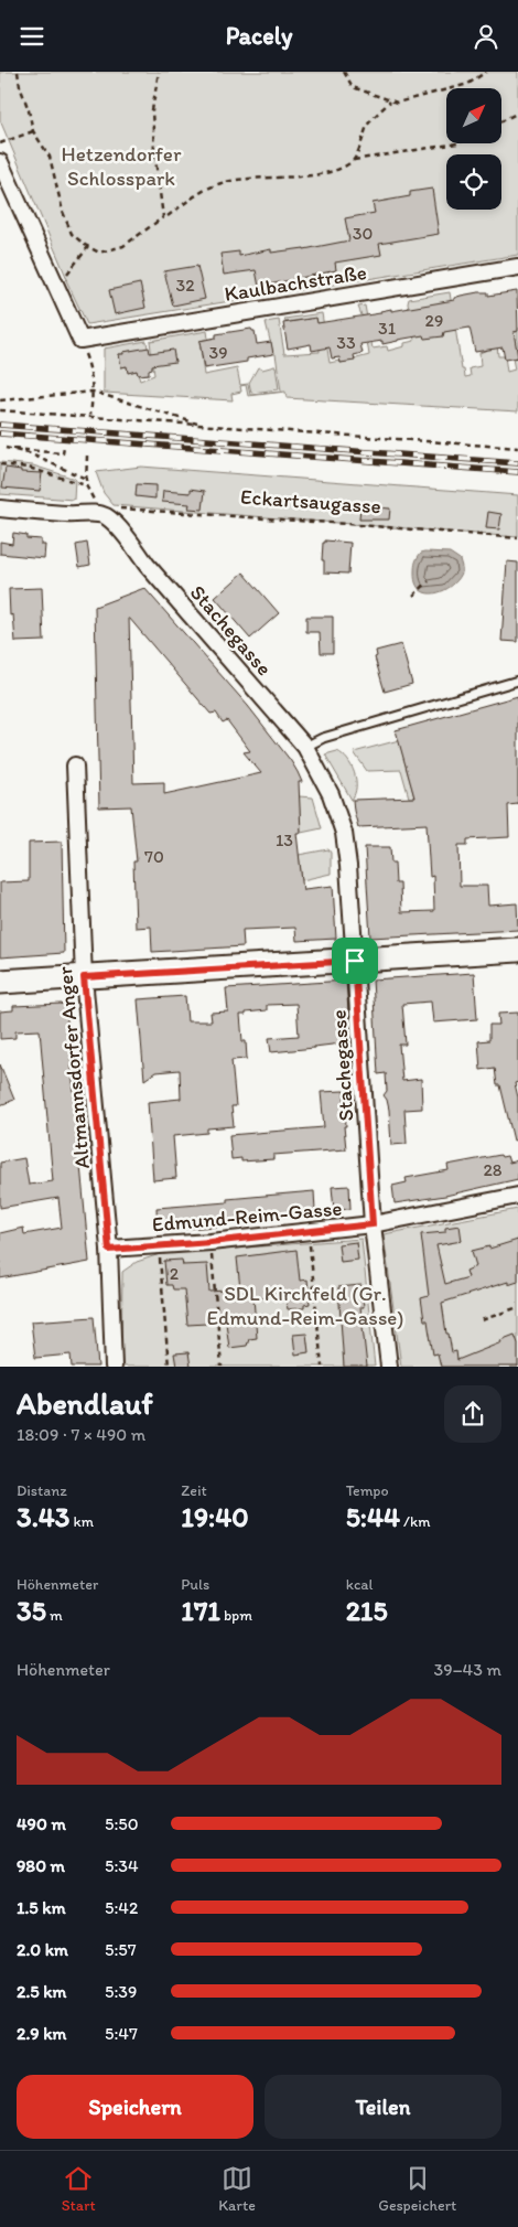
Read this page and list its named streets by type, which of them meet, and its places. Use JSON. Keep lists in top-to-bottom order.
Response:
{
  "streets": {
    "street": [
      "Kaulbachstraße",
      "Stachegasse",
      "Altmannsdorfer Anger",
      "Edmund-Reim-Gasse"
    ],
    "path": ["Eckartsaugasse"]
  },
  "crossings": [
    ["Eckartsaugasse", "Stachegasse"],
    ["Stachegasse", "Edmund-Reim-Gasse"],
    ["Altmannsdorfer Anger", "Edmund-Reim-Gasse"]
  ],
  "parks": ["Hetzendorfer Schlosspark", "SDL Kirchfeld (Gr. Edmund-Reim-Gasse)"],
  "house_numbers": [
    "30",
    "32",
    "29",
    "31",
    "33",
    "39",
    "13",
    "70",
    "28",
    "2"
  ],
  "north": "top right",
  "page": {
    "header": "Pacely",
    "heading": ["Abendlauf", "18:09 · 7 × 490 m"],
    "stats": [
      ["Distanz", "3.43 km"],
      ["Zeit", "19:40"],
      ["Tempo", "5:44 /km"],
      ["Höhenmeter", "35 m"],
      ["Puls", "171 bpm"],
      ["kcal", "215"]
    ],
    "chart": ["Höhenmeter", "39–43 m"],
    "list": [
      {
        "name": "490 m",
        "note": "5:50"
      },
      {
        "name": "980 m",
        "note": "5:34"
      },
      {
        "name": "1.5 km",
        "note": "5:42"
      },
      {
        "name": "2.0 km",
        "note": "5:57"
      },
      {
        "name": "2.5 km",
        "note": "5:39"
      },
      {
        "name": "2.9 km",
        "note": "5:47"
      }
    ],
    "buttons": ["Speichern", "Teilen"],
    "tabs": ["Start", "Karte", "Gespeichert"]
  }
}
